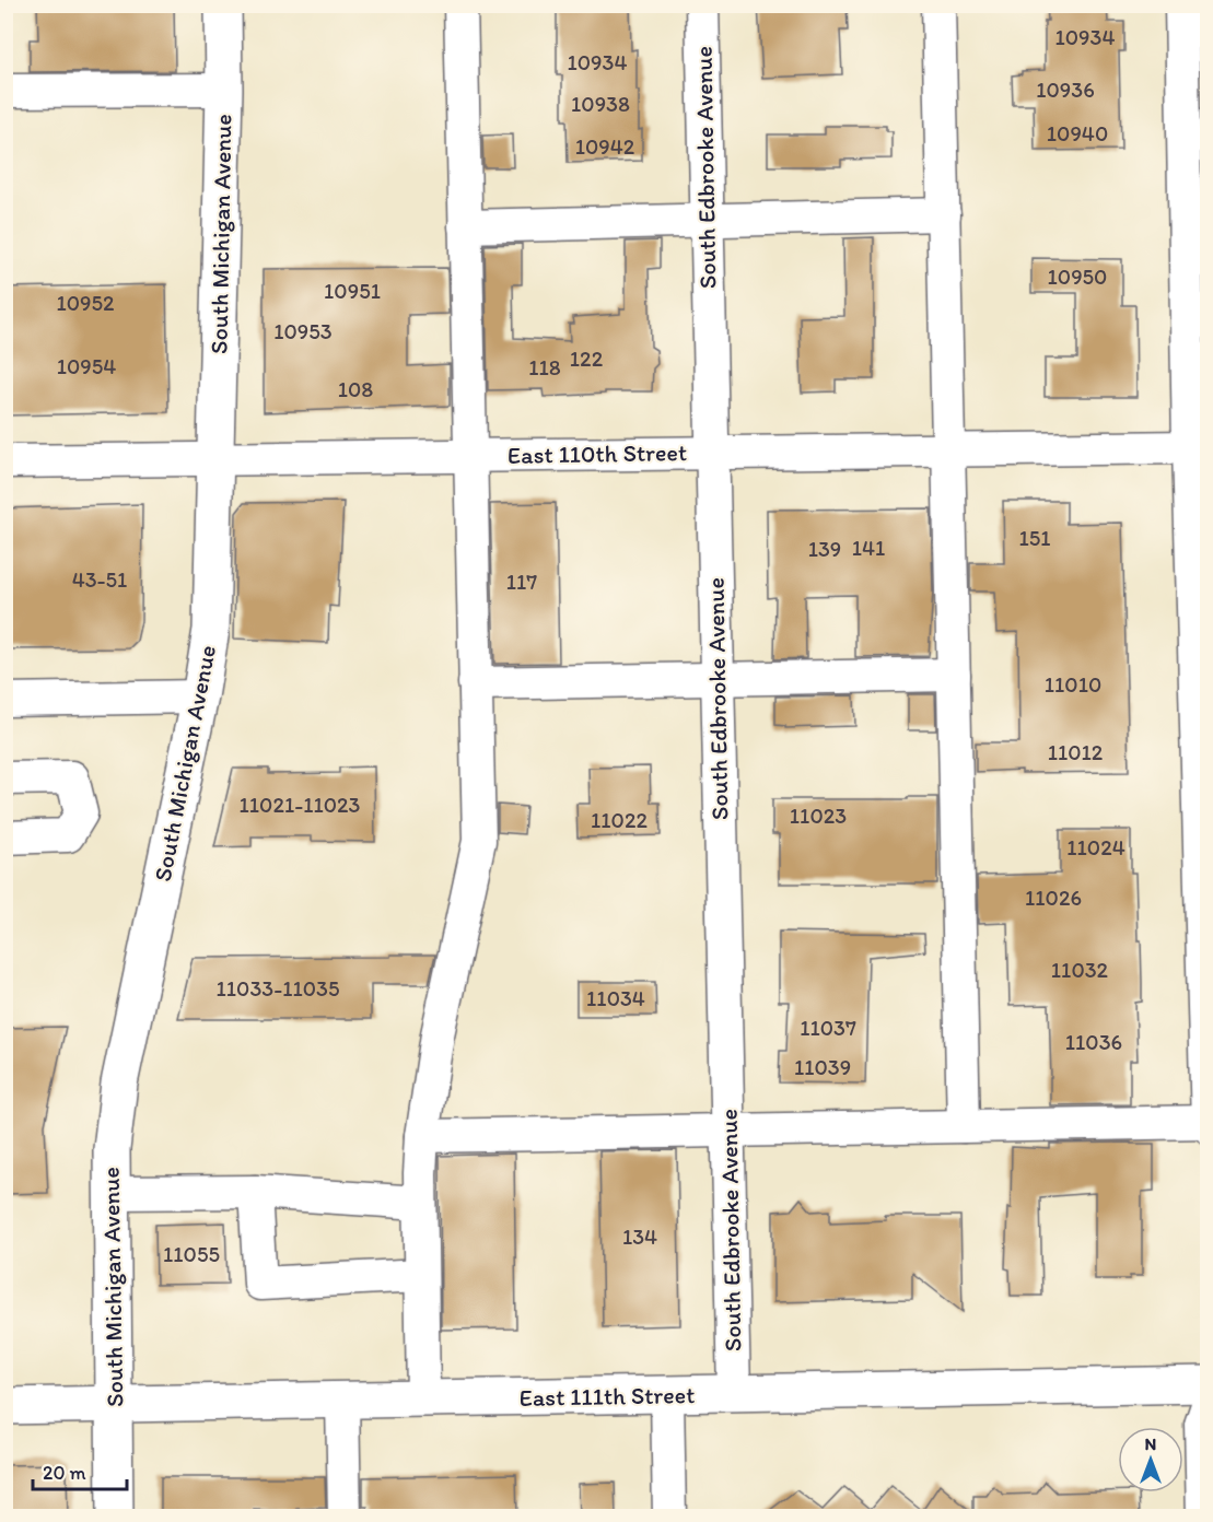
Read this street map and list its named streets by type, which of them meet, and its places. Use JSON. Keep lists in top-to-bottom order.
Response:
{
  "streets": {
    "main road": ["South Michigan Avenue", "East 111th Street"],
    "street": ["South Edbrooke Avenue", "East 110th Street"]
  },
  "crossings": [
    ["South Edbrooke Avenue", "East 110th Street"],
    ["South Edbrooke Avenue", "East 111th Street"],
    ["South Michigan Avenue", "East 110th Street"],
    ["South Michigan Avenue", "East 111th Street"]
  ],
  "house_numbers": [
    "10934",
    "10934",
    "10936",
    "10938",
    "10940",
    "10942",
    "10950",
    "10951",
    "10952",
    "10953",
    "122",
    "10954",
    "118",
    "108",
    "151",
    "141",
    "139",
    "43-51",
    "117",
    "11010",
    "11012",
    "11021-11023",
    "11023",
    "11022",
    "11024",
    "11026",
    "11032",
    "11033-11035",
    "11034",
    "11037",
    "11036",
    "11039",
    "134",
    "11055"
  ],
  "scale_bar": "20 m",
  "north": "top"
}
